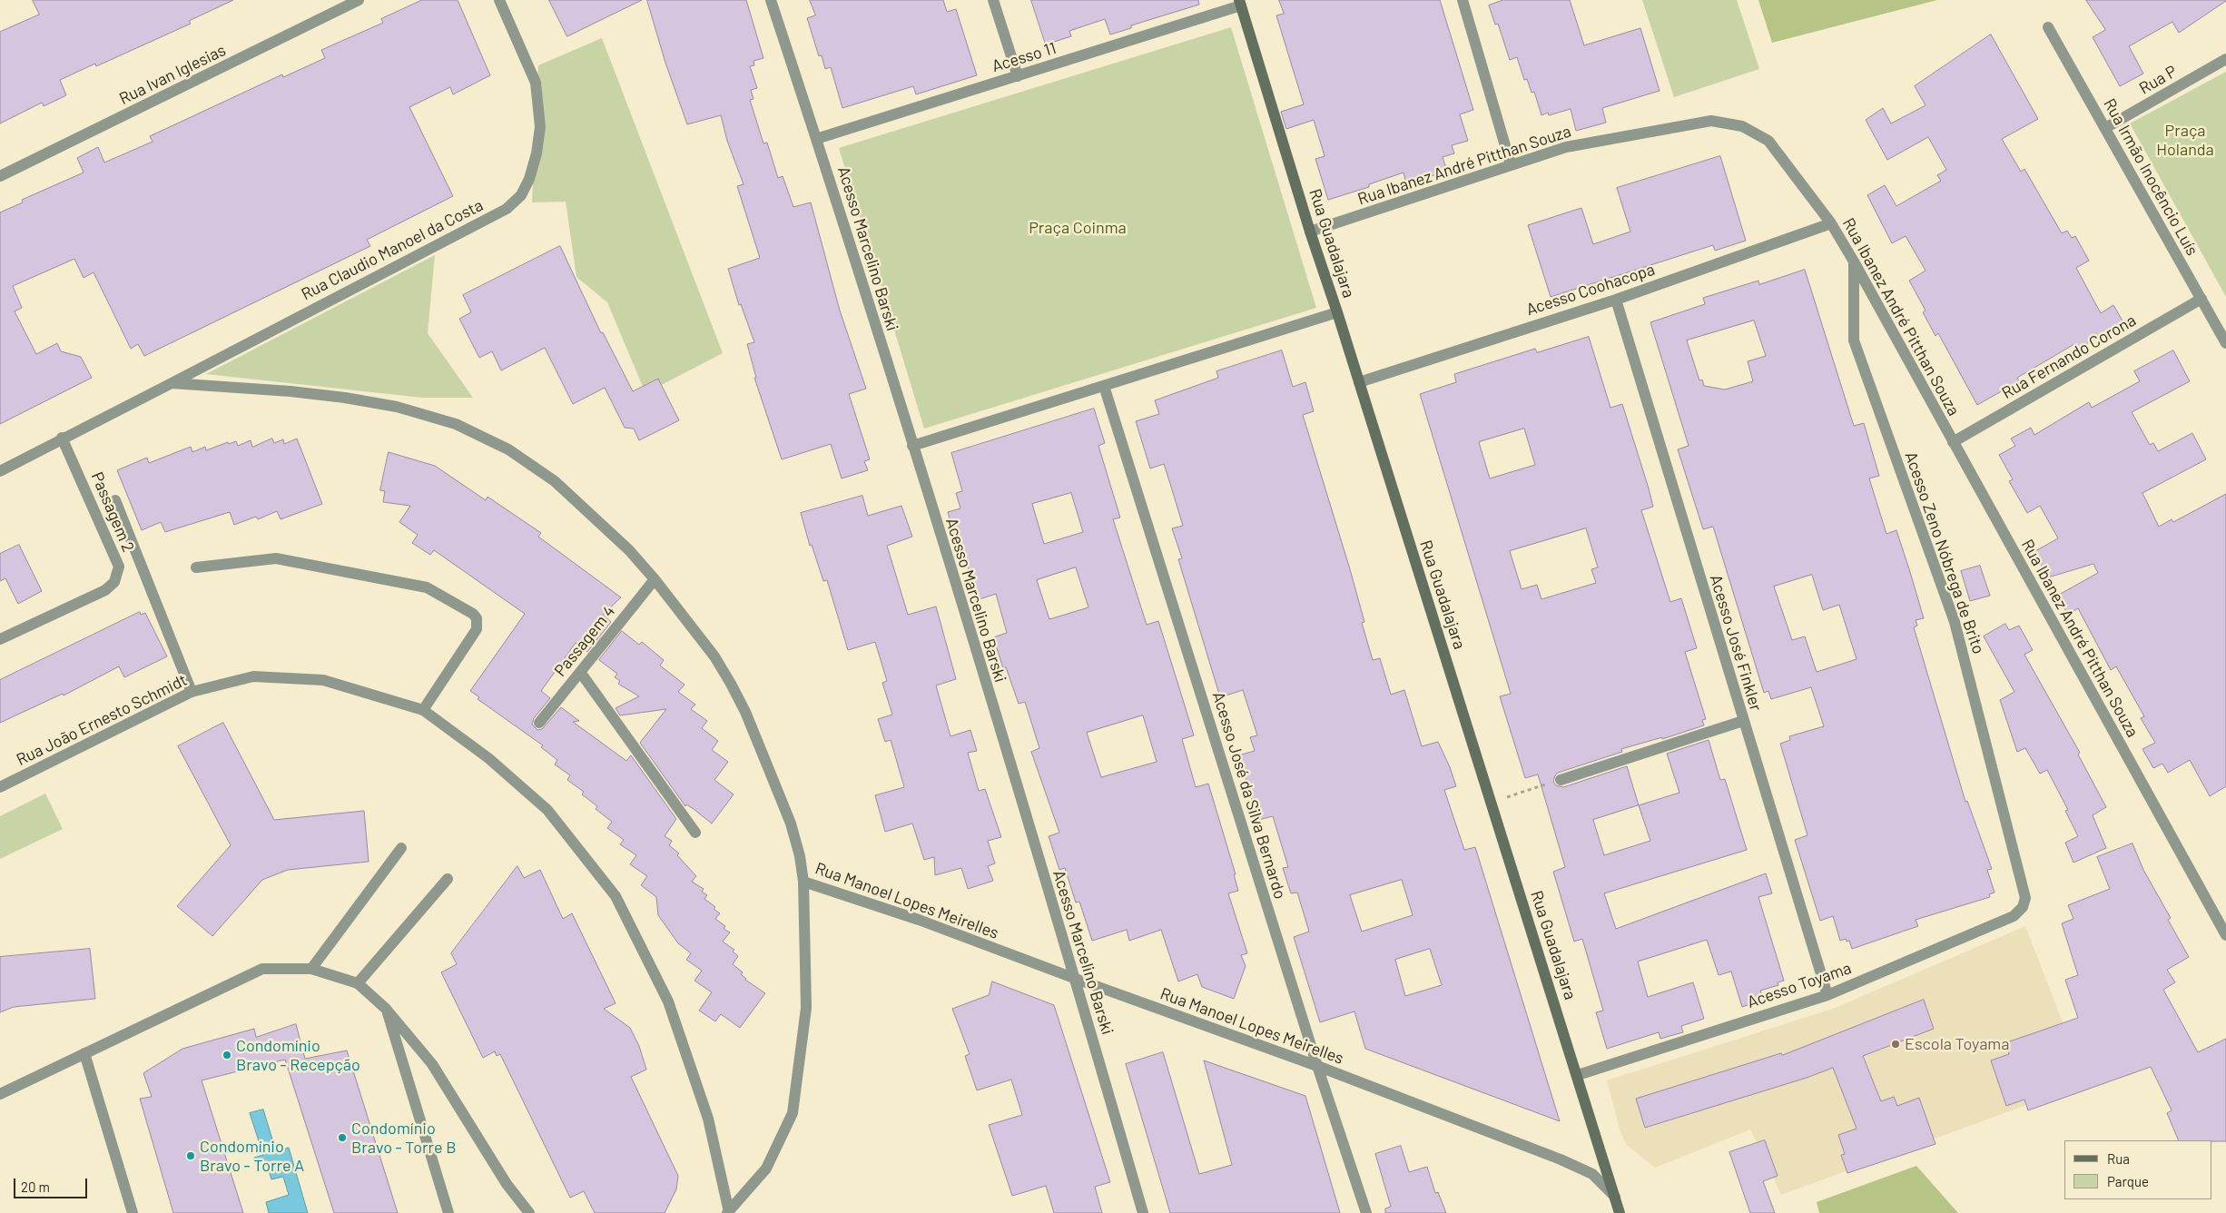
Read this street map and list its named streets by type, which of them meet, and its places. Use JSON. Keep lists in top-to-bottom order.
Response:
{
  "streets": {
    "main road": ["Rua Guadalajara"],
    "street": [
      "Acesso 11",
      "Rua Ivan Iglesias",
      "Rua P",
      "Rua Ibanez André Pitthan Souza",
      "Rua Irmão Inocêncio Luís",
      "Acesso Marcelino Barski",
      "Rua Claudio Manoel da Costa",
      "Acesso Coohacopa",
      "Rua Fernando Corona",
      "Passagem 2",
      "Acesso Zeno Nóbrega de Brito",
      "Passagem 4",
      "Acesso José Finkler",
      "Rua João Ernesto Schmidt",
      "Acesso José da Silva Bernardo",
      "Rua Manoel Lopes Meirelles",
      "Acesso Toyama"
    ]
  },
  "crossings": [
    ["Acesso 11", "Rua Guadalajara"],
    ["Acesso 11", "Acesso Marcelino Barski"],
    ["Rua P", "Rua Irmão Inocêncio Luís"],
    ["Rua Ibanez André Pitthan Souza", "Rua Guadalajara"],
    ["Rua Ibanez André Pitthan Souza", "Acesso Coohacopa"],
    ["Rua Ibanez André Pitthan Souza", "Rua Fernando Corona"],
    ["Rua Ibanez André Pitthan Souza", "Acesso Zeno Nóbrega de Brito"],
    ["Rua Irmão Inocêncio Luís", "Rua Fernando Corona"],
    ["Rua Guadalajara", "Acesso Coohacopa"],
    ["Rua Guadalajara", "Rua Manoel Lopes Meirelles"],
    ["Rua Guadalajara", "Acesso Toyama"],
    ["Acesso Marcelino Barski", "Rua Manoel Lopes Meirelles"],
    ["Rua Claudio Manoel da Costa", "Rua Manoel Lopes Meirelles"],
    ["Acesso Coohacopa", "Acesso José Finkler"],
    ["Acesso Zeno Nóbrega de Brito", "Acesso Toyama"],
    ["Passagem 4", "Rua Manoel Lopes Meirelles"],
    ["Acesso José Finkler", "Acesso Toyama"],
    ["Acesso José da Silva Bernardo", "Rua Manoel Lopes Meirelles"]
  ],
  "parks": ["Praça Holanda", "Praça Coinma"],
  "places": [
    "Escola Toyama",
    "Condomínio Bravo - Recepção",
    "Condomínio Bravo - Torre B",
    "Condomínio Bravo - Torre A"
  ],
  "legend": ["Rua", "Parque"],
  "scale_bar": "20 m"
}
